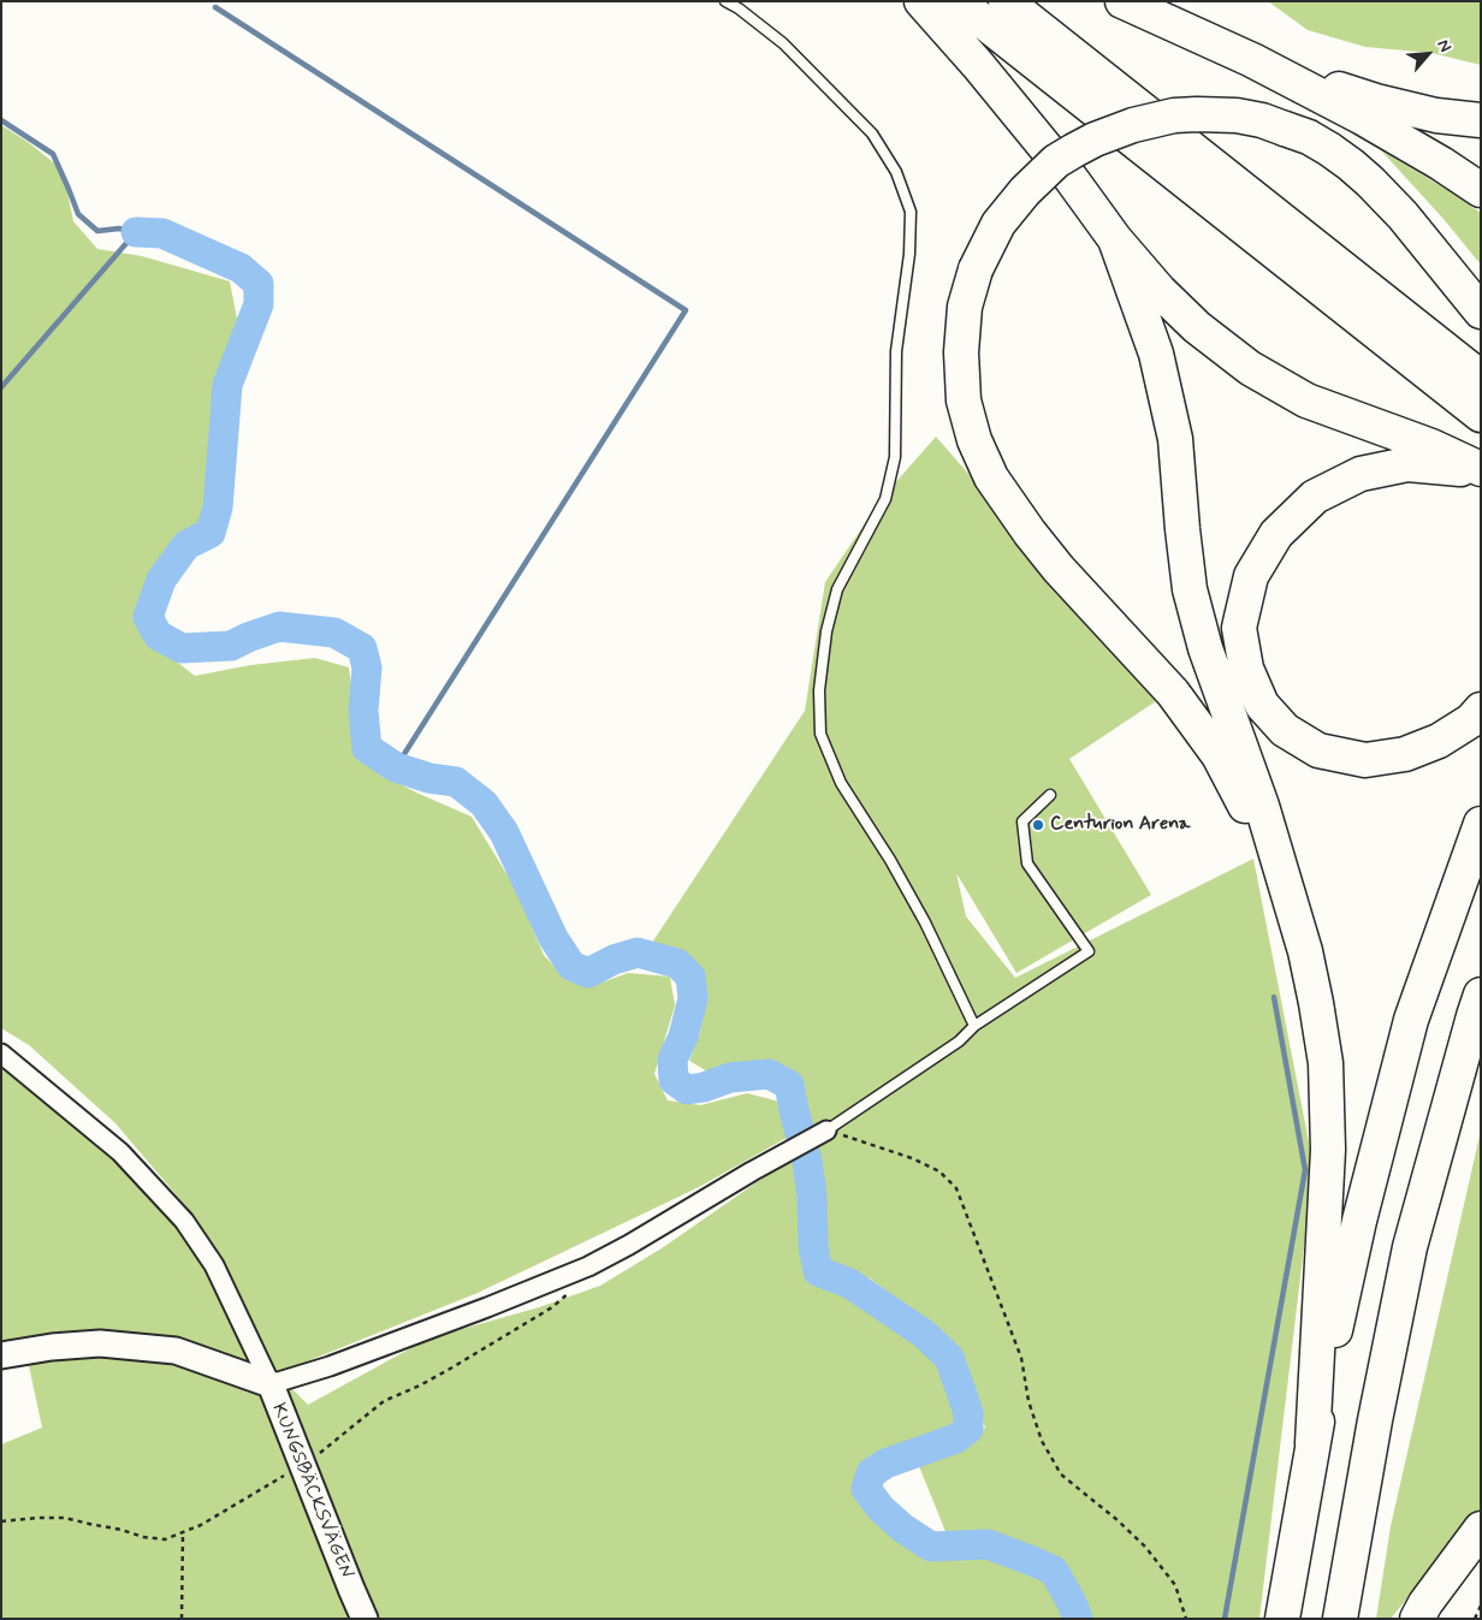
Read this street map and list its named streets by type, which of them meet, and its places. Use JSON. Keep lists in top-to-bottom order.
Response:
{
  "streets": {
    "street": ["KUNGSBÄCKSVÄGEN"]
  },
  "places": ["Centurion Arena"],
  "north": "top right"
}
